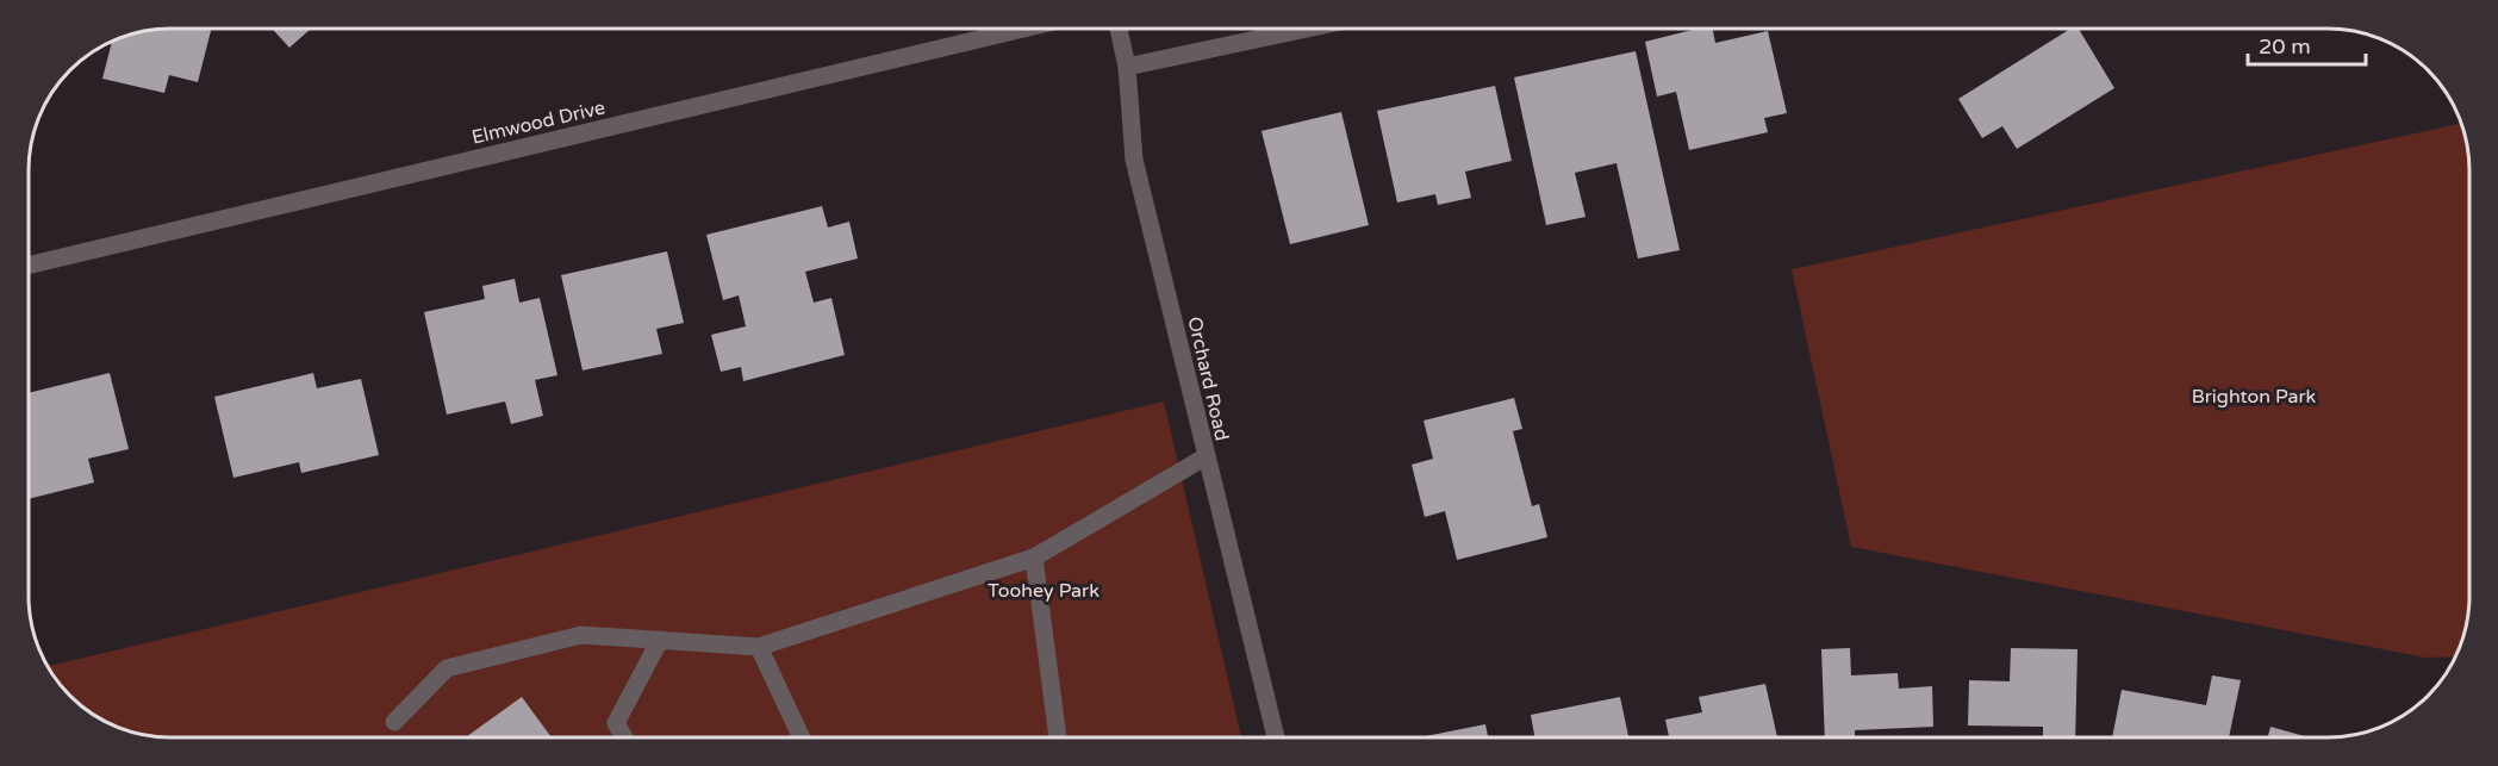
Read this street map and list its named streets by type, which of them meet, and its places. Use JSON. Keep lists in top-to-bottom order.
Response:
{
  "streets": {
    "street": ["Elmwood Drive", "Orchard Road"]
  },
  "parks": ["Brighton Park", "Toohey Park"],
  "scale_bar": "20 m"
}
